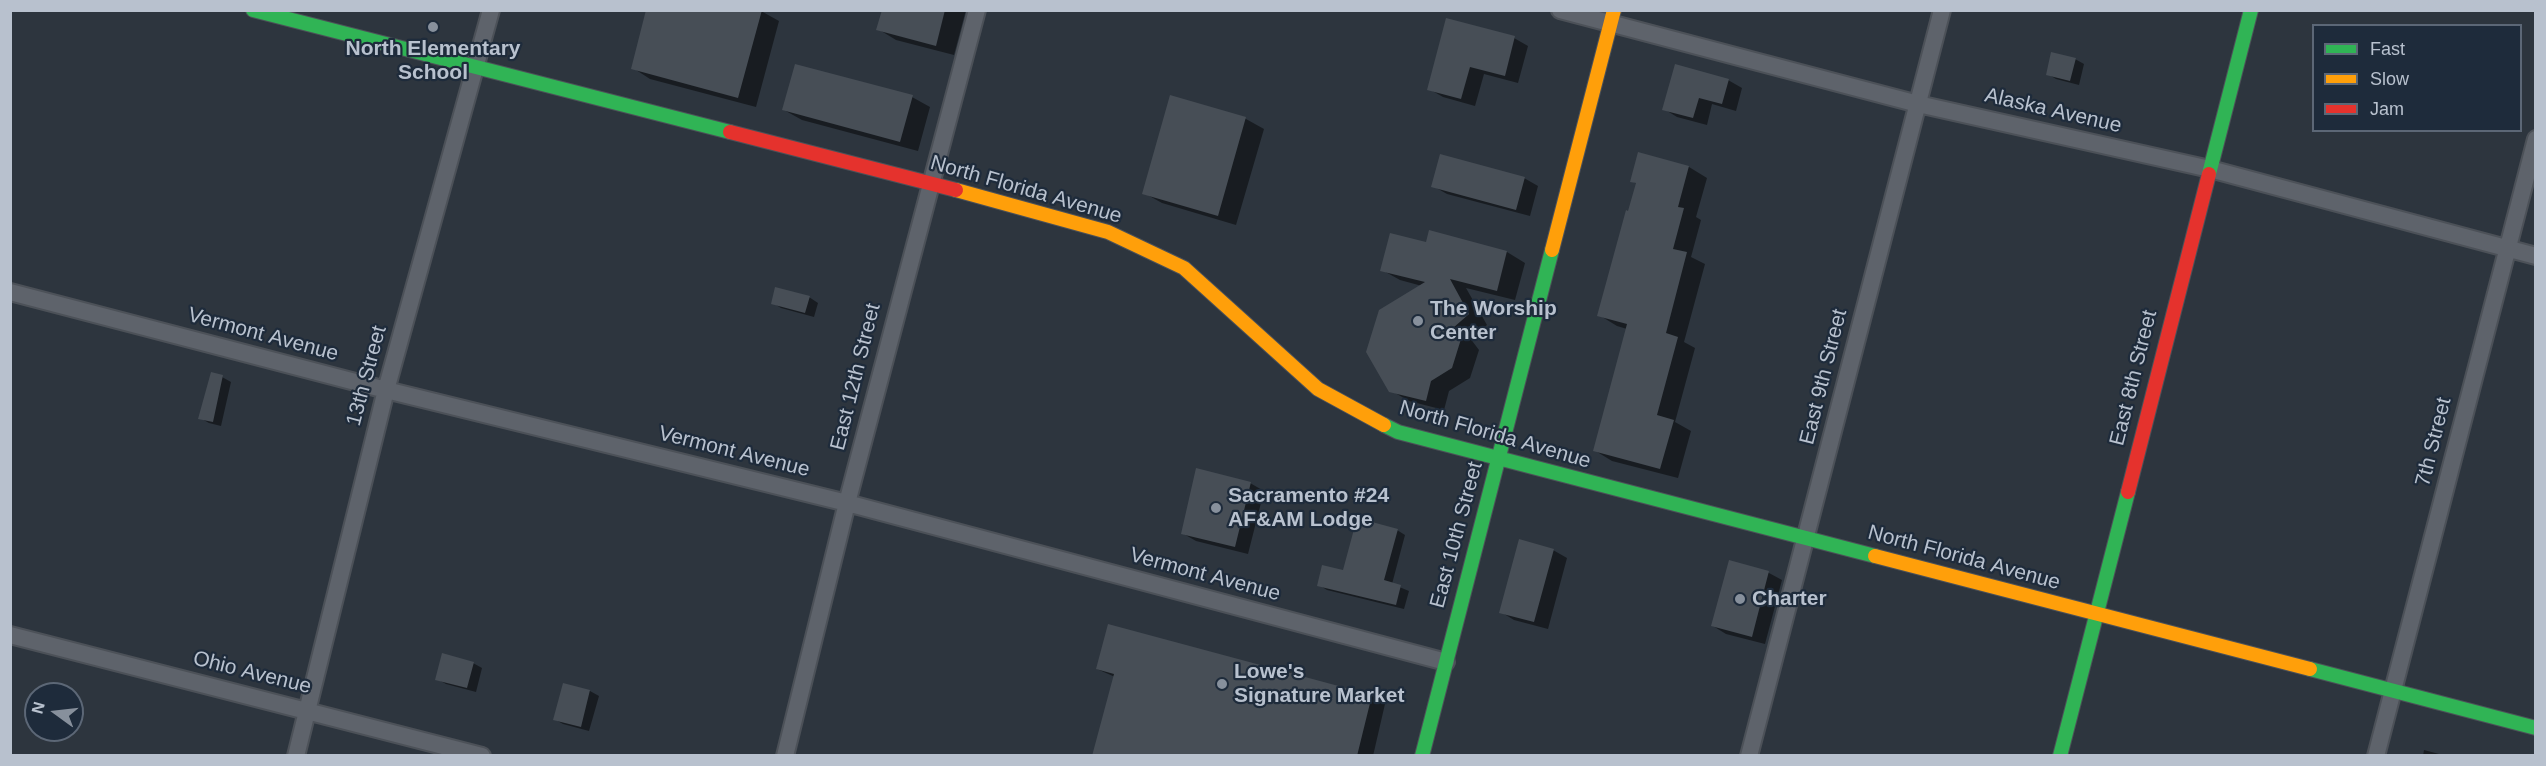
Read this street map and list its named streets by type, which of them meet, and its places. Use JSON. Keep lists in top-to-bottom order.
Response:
{
  "streets": {
    "main road": ["North Florida Avenue", "East 8th Street", "East 10th Street"],
    "street": [
      "Alaska Avenue",
      "Vermont Avenue",
      "13th Street",
      "East 12th Street",
      "East 9th Street",
      "7th Street",
      "Ohio Avenue"
    ]
  },
  "crossings": [
    ["Alaska Avenue", "East 9th Street"],
    ["Alaska Avenue", "East 8th Street"],
    ["Alaska Avenue", "7th Street"],
    ["Alaska Avenue", "East 10th Street"],
    ["North Florida Avenue", "13th Street"],
    ["North Florida Avenue", "East 12th Street"],
    ["North Florida Avenue", "East 9th Street"],
    ["North Florida Avenue", "East 8th Street"],
    ["North Florida Avenue", "7th Street"],
    ["North Florida Avenue", "East 10th Street"],
    ["Vermont Avenue", "13th Street"],
    ["Vermont Avenue", "East 12th Street"],
    ["Vermont Avenue", "East 10th Street"],
    ["13th Street", "Ohio Avenue"]
  ],
  "places": [
    "North Elementary School",
    "The Worship Center",
    "Sacramento #24 AF&AM Lodge",
    "Charter",
    "Lowe's Signature Market"
  ],
  "legend": ["Fast", "Slow", "Jam"],
  "north": "left"
}
